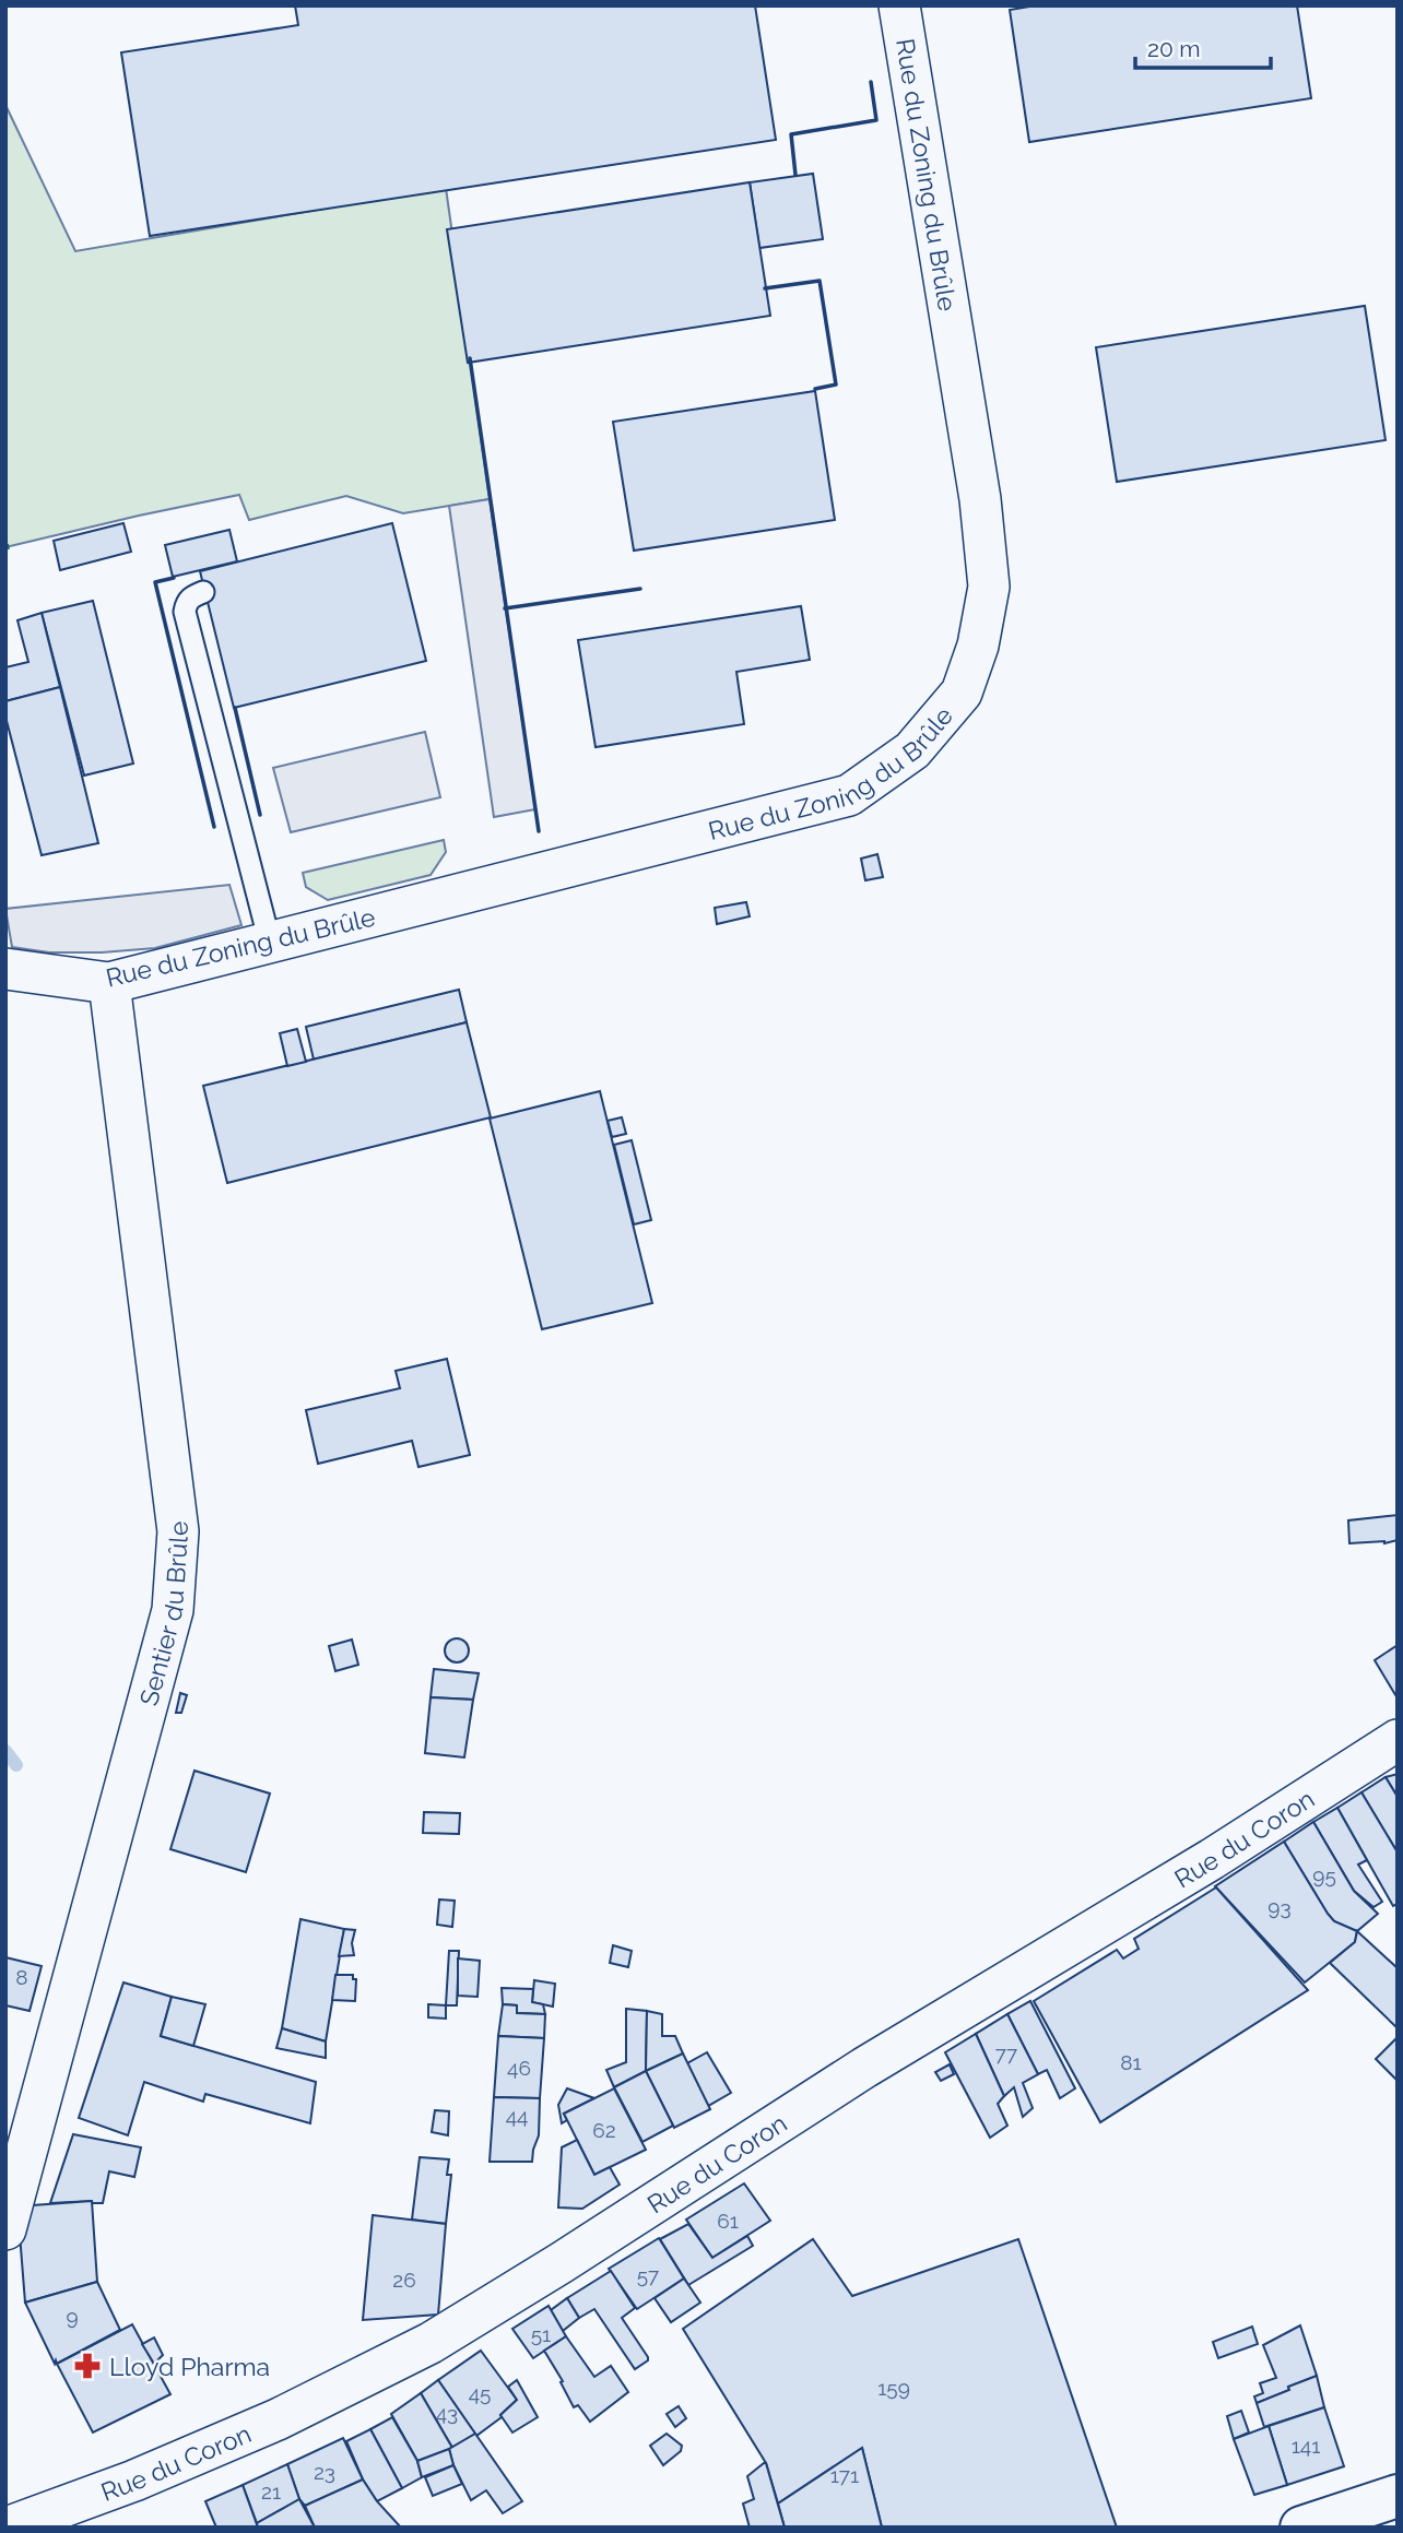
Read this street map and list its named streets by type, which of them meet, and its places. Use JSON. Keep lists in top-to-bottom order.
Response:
{
  "streets": {
    "street": ["Rue du Zoning du Brûle", "Sentier du Brûle", "Rue du Coron"]
  },
  "crossings": [
    ["Rue du Zoning du Brûle", "Sentier du Brûle"]
  ],
  "places": {
    "pharmacy": ["Lloyd Pharma"]
  },
  "house_numbers": [
    "95",
    "93",
    "8",
    "77",
    "81",
    "46",
    "44",
    "62",
    "61",
    "57",
    "26",
    "9",
    "51",
    "159",
    "45",
    "43",
    "141",
    "23",
    "171",
    "21"
  ],
  "scale_bar": "20 m"
}
